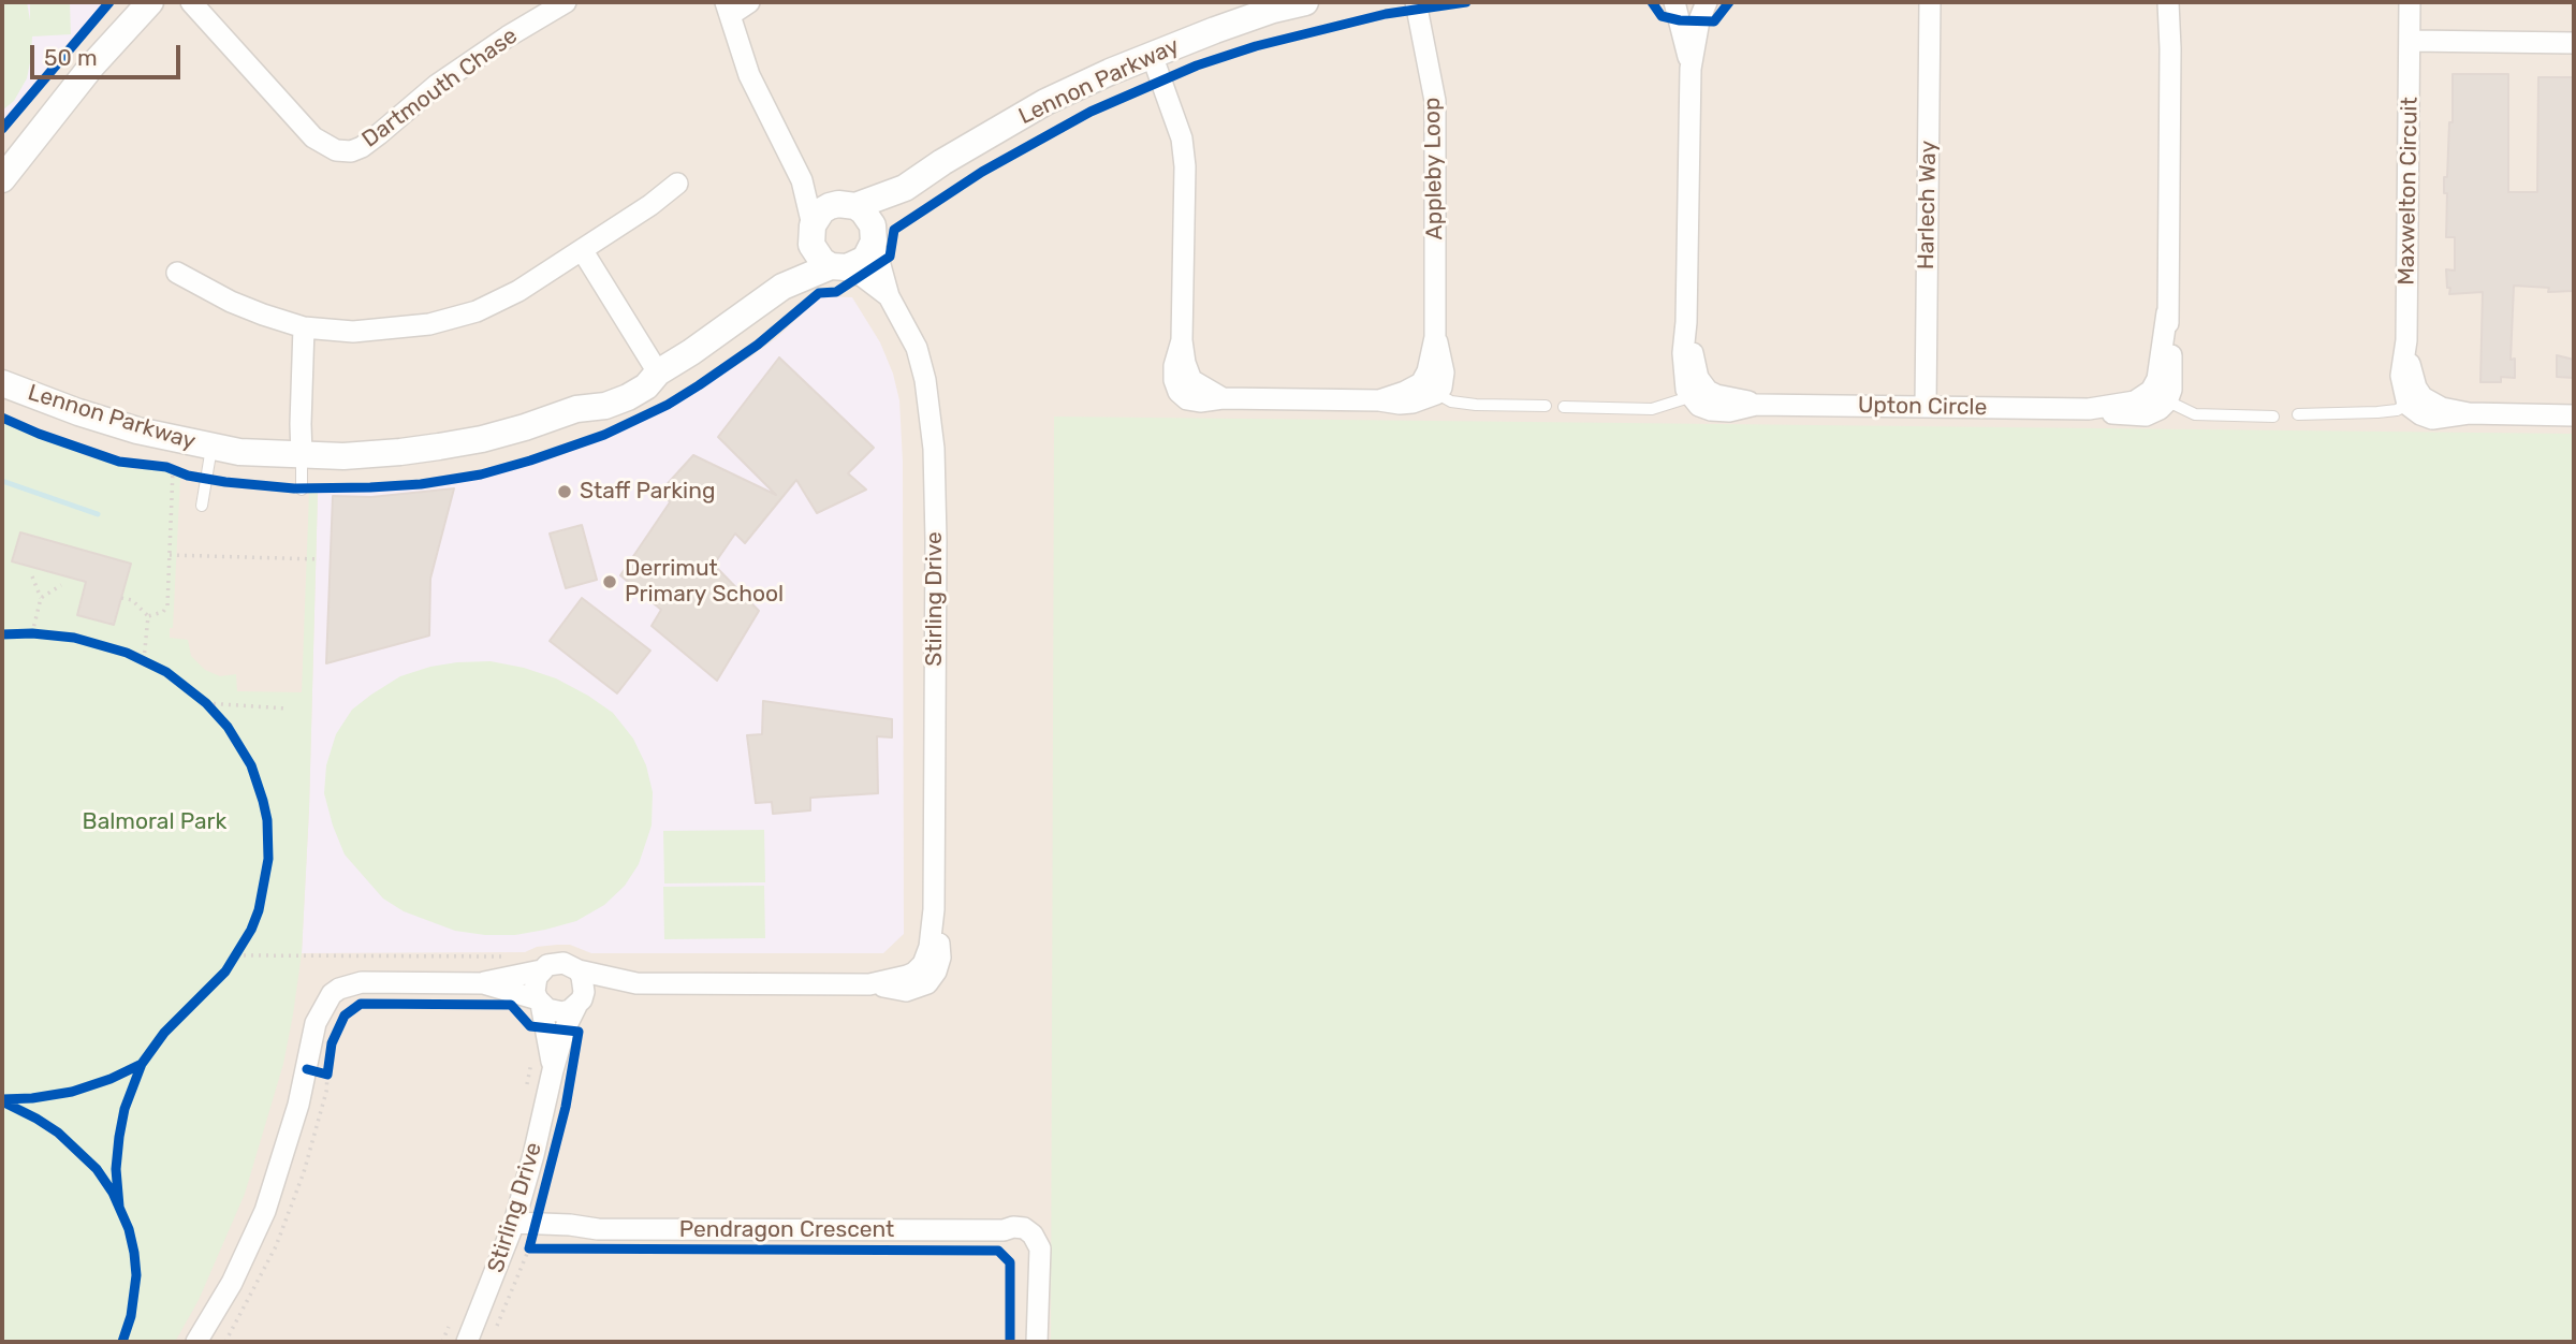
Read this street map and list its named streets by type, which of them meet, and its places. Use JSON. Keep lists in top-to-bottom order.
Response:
{
  "streets": {
    "street": [
      "Lennon Parkway",
      "Dartmouth Chase",
      "Appleby Loop",
      "Maxwelton Circuit",
      "Harlech Way",
      "Upton Circle",
      "Stirling Drive",
      "Pendragon Crescent"
    ]
  },
  "crossings": [
    ["Lennon Parkway", "Stirling Drive"],
    ["Harlech Way", "Upton Circle"],
    ["Stirling Drive", "Pendragon Crescent"]
  ],
  "parks": ["Balmoral Park"],
  "places": ["Staff Parking", "Derrimut Primary School"],
  "scale_bar": "50 m"
}
